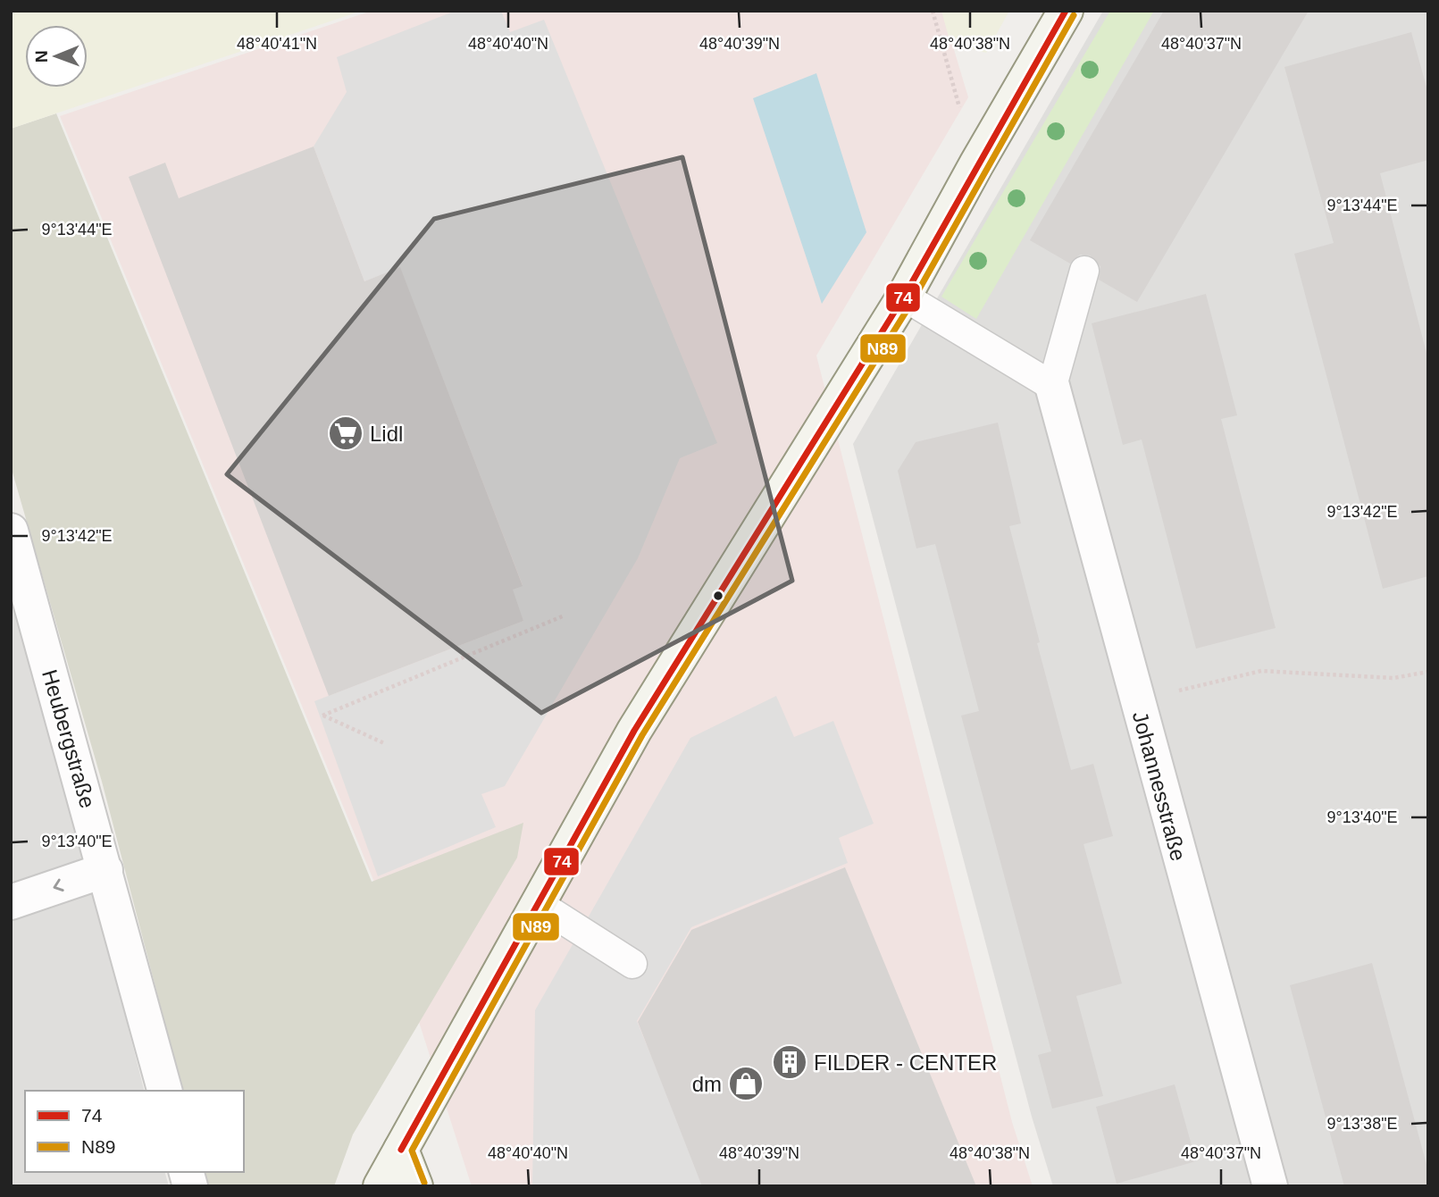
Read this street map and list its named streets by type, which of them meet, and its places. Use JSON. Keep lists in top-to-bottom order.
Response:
{
  "streets": {
    "street": ["Heubergstraße", "Johannesstraße"]
  },
  "places": {
    "supermarket": ["Lidl"],
    "building": ["FILDER - CENTER"],
    "shop": ["dm"]
  },
  "lines": ["transit line 74", "transit line N89"],
  "legend": ["74", "N89"],
  "north": "left",
  "coordinates": [
    "48°40'41\"N",
    "48°40'40\"N",
    "48°40'39\"N",
    "48°40'38\"N",
    "48°40'37\"N",
    "9°13'44\"E",
    "9°13'42\"E",
    "9°13'40\"E",
    "9°13'38\"E"
  ]
}
